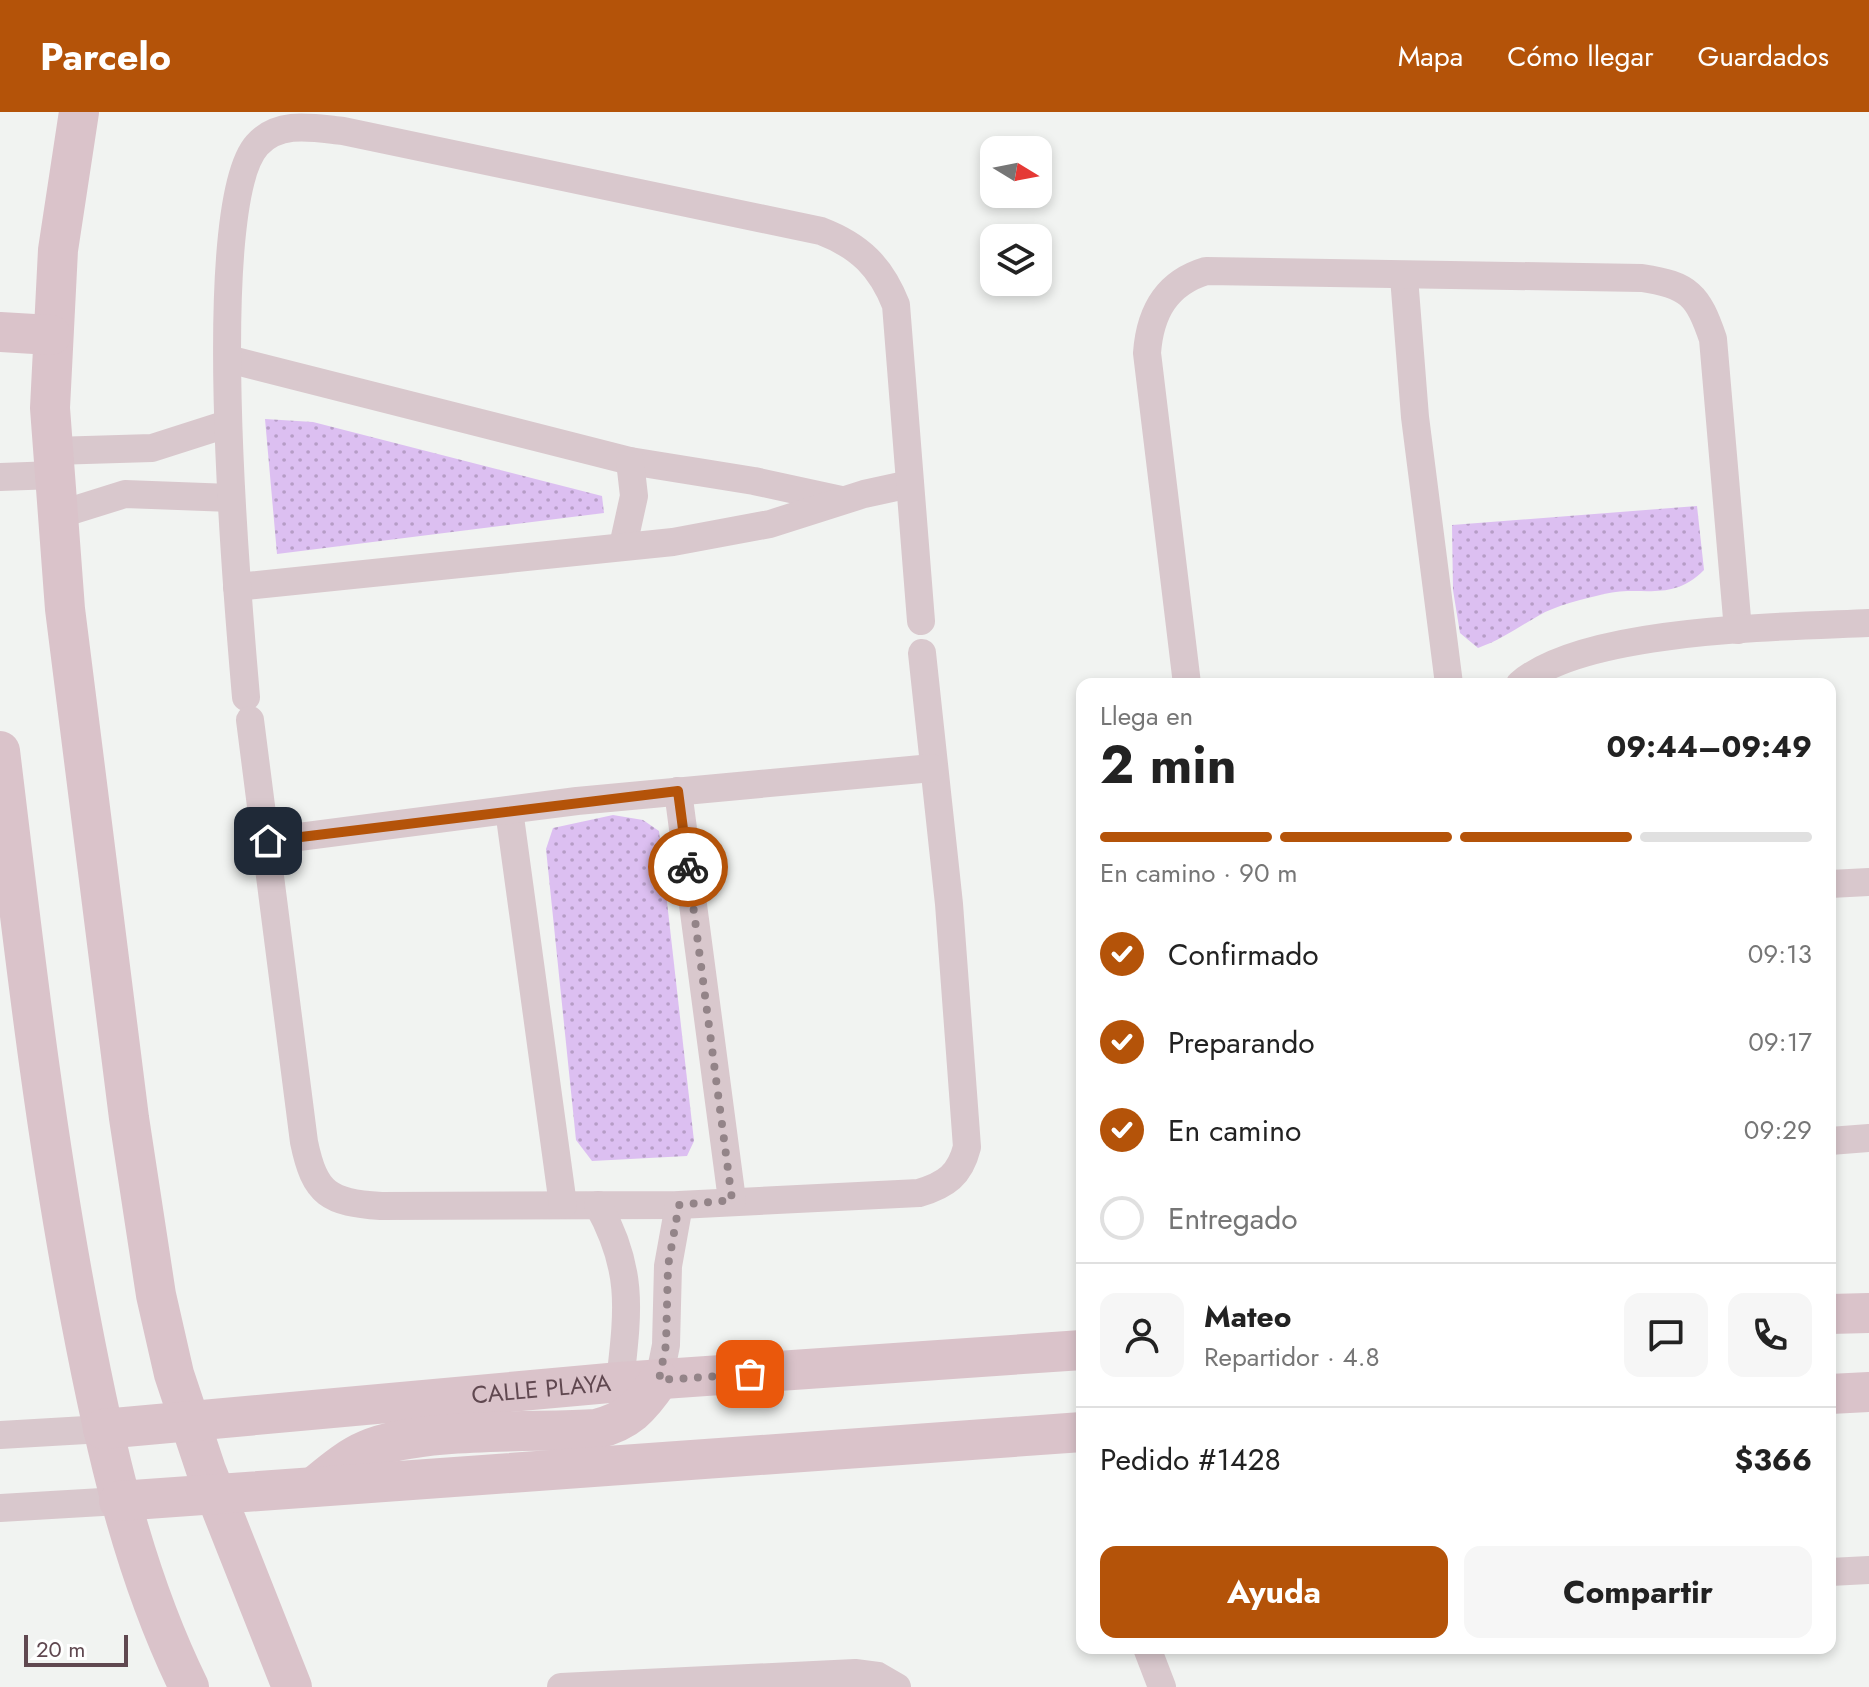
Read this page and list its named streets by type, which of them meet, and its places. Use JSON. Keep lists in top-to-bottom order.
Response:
{
  "streets": {
    "street": ["CALLE PLAYA"]
  },
  "scale_bar": "20 m",
  "north": "right",
  "page": {
    "header": "Parcelo",
    "nav": ["Mapa", "Cómo llegar", "Guardados"],
    "heading": ["2 min", "Llega en", "09:44–09:49"],
    "panel": [
      "Mateo",
      "Repartidor · 4.8",
      "Pedido #1428",
      "$366"
    ],
    "bar": "En camino · 90 m",
    "list": [
      ["Confirmado", "09:13"],
      ["Preparando", "09:17"],
      ["En camino", "09:29"],
      "Entregado"
    ],
    "buttons": ["Ayuda", "Compartir"],
    "scale": "20 m"
  }
}
